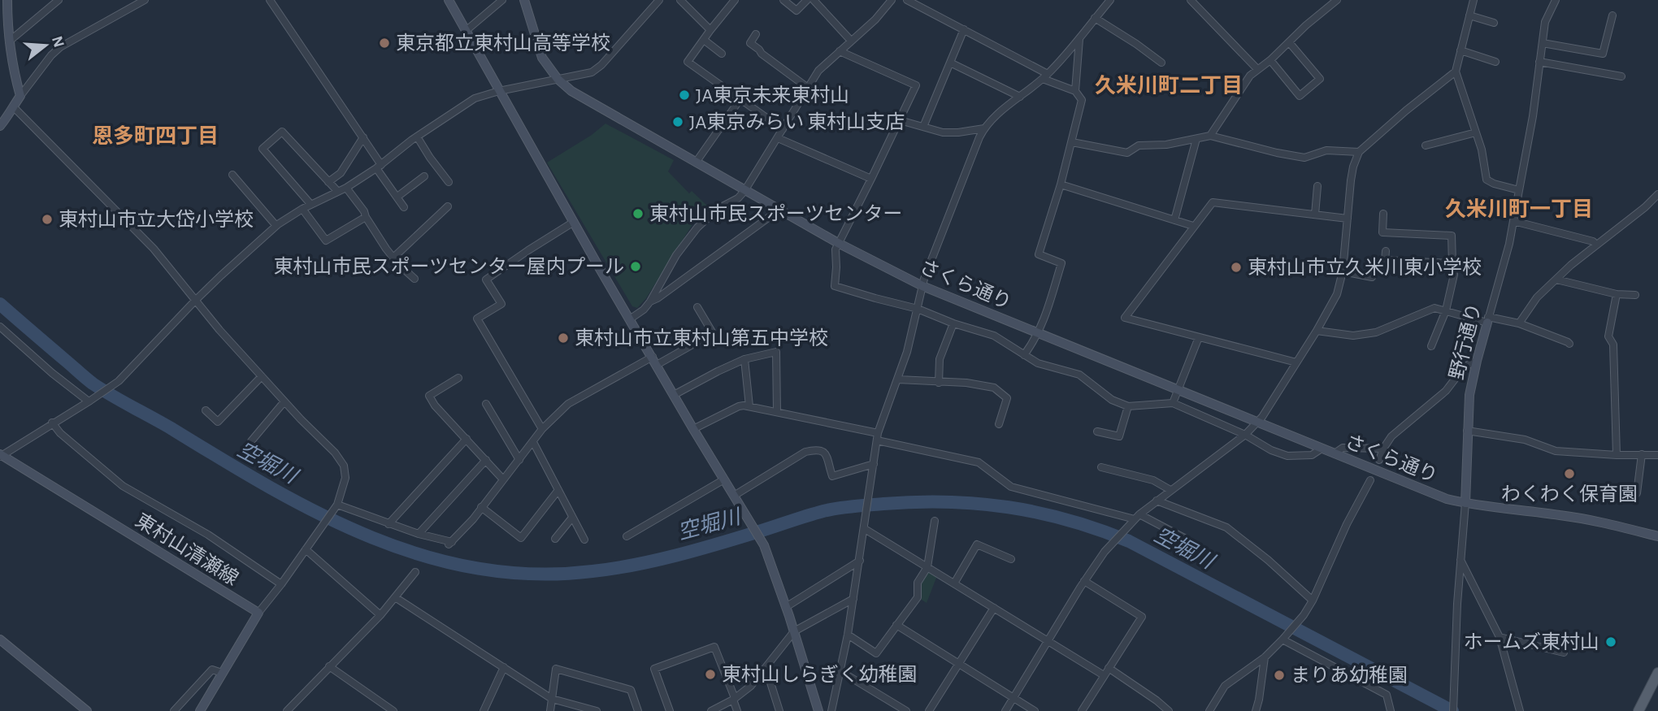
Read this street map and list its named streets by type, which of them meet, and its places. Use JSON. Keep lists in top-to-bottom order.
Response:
{
  "streets": {
    "street": ["さくら通り", "野行通り", "東村山清瀬線"]
  },
  "crossings": [
    ["さくら通り", "野行通り"]
  ],
  "districts": ["久米川町二丁目", "恩多町四丁目", "久米川町一丁目"],
  "water": ["空堀川"],
  "places": [
    "東京都立東村山高等学校",
    "JA東京未来東村山",
    "JA東京みらい 東村山支店",
    "東村山市民スポーツセンター",
    "東村山市立大岱小学校",
    "東村山市民スポーツセンター屋内プール",
    "東村山市立久米川東小学校",
    "東村山市立東村山第五中学校",
    "わくわく保育園",
    "ホームズ東村山",
    "東村山しらぎく幼稚園",
    "まりあ幼稚園"
  ],
  "north": "right"
}
